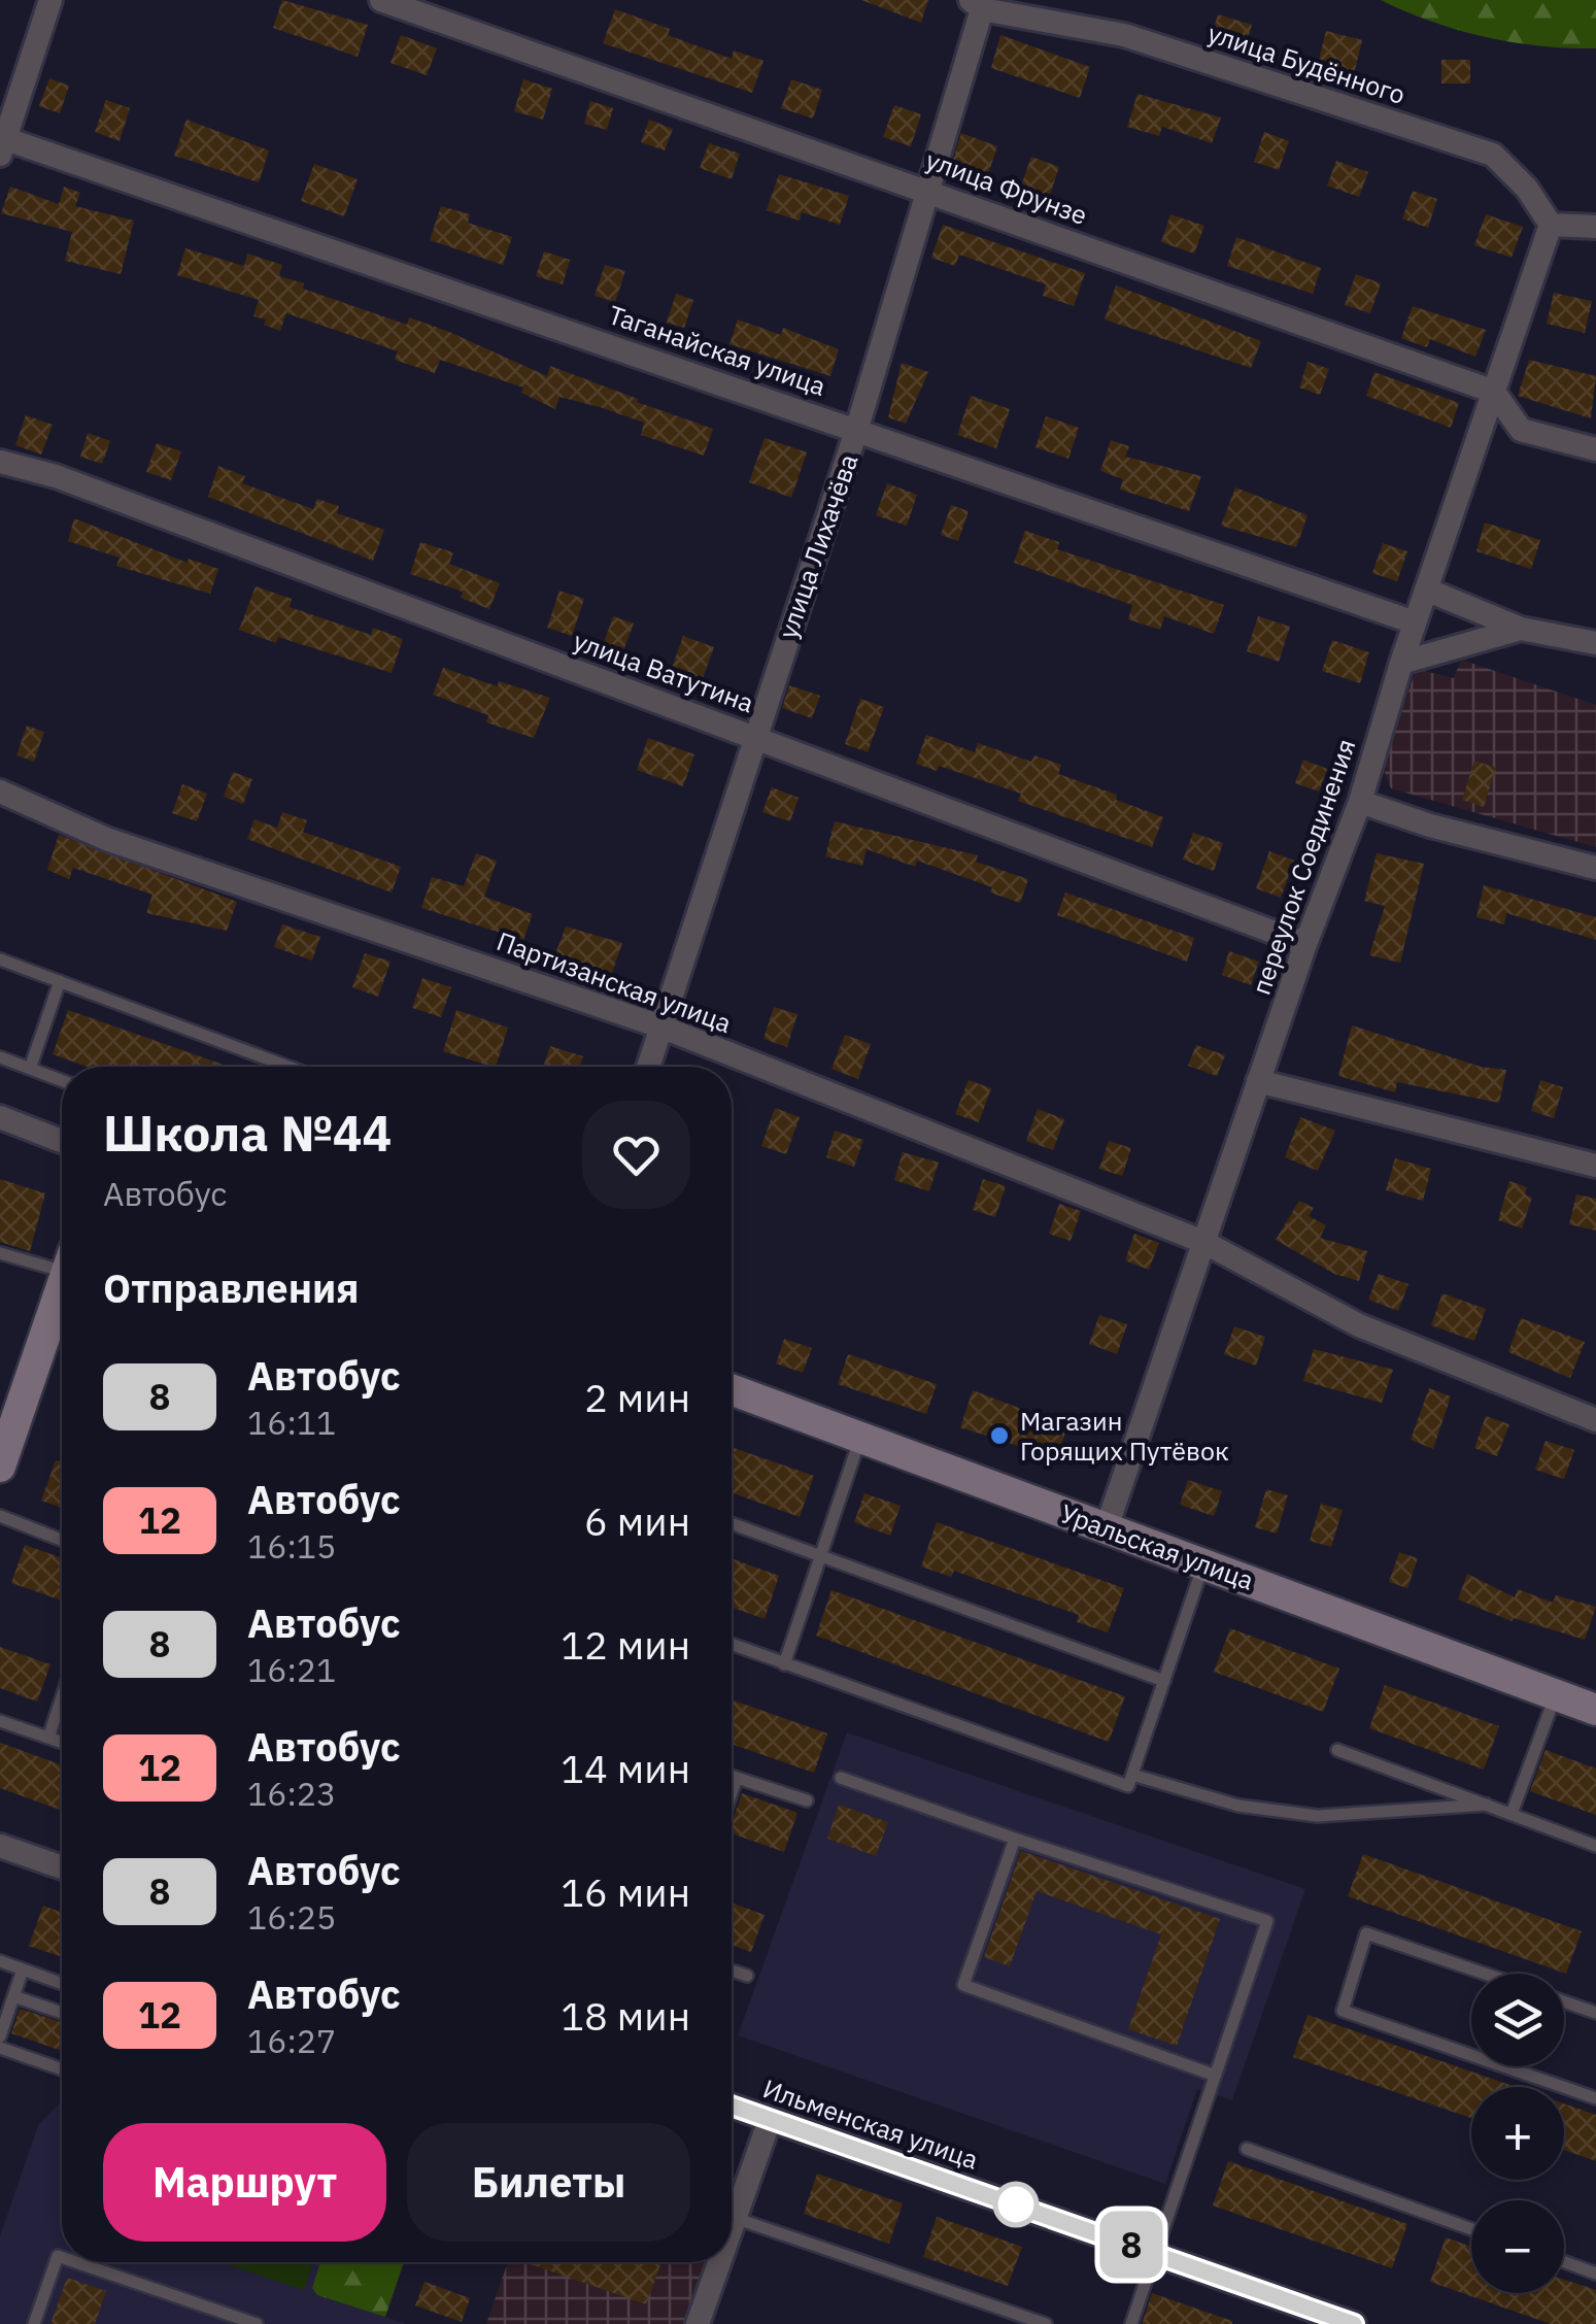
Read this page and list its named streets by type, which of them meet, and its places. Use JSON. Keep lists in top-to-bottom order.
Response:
{
  "streets": {
    "street": [
      "улица Будённого",
      "улица Фрунзе",
      "Таганайская улица",
      "улица Лихачёва",
      "улица Ватутина",
      "переулок Соединения",
      "Партизанская улица",
      "Уральская улица",
      "Ильменская улица"
    ]
  },
  "crossings": [
    ["улица Будённого", "улица Лихачёва"],
    ["улица Будённого", "переулок Соединения"],
    ["улица Фрунзе", "улица Лихачёва"],
    ["улица Фрунзе", "переулок Соединения"],
    ["Таганайская улица", "улица Лихачёва"],
    ["Таганайская улица", "переулок Соединения"],
    ["улица Лихачёва", "улица Ватутина"],
    ["улица Лихачёва", "Партизанская улица"],
    ["улица Ватутина", "переулок Соединения"],
    ["переулок Соединения", "Партизанская улица"],
    ["переулок Соединения", "Уральская улица"]
  ],
  "places": ["Магазин Горящих Путёвок"],
  "lines": ["bus line 8"],
  "page": {
    "on_map": "8",
    "heading": [
      ["Школа №44", "Автобус"],
      "Отправления"
    ],
    "list": [
      {
        "mark": "8",
        "name": "Автобус",
        "note": "16:11",
        "value": "2 мин"
      },
      {
        "mark": "12",
        "name": "Автобус",
        "note": "16:15",
        "value": "6 мин"
      },
      {
        "mark": "8",
        "name": "Автобус",
        "note": "16:21",
        "value": "12 мин"
      },
      {
        "mark": "12",
        "name": "Автобус",
        "note": "16:23",
        "value": "14 мин"
      },
      {
        "mark": "8",
        "name": "Автобус",
        "note": "16:25",
        "value": "16 мин"
      },
      {
        "mark": "12",
        "name": "Автобус",
        "note": "16:27",
        "value": "18 мин"
      }
    ],
    "map_buttons": ["+", "−"],
    "buttons": ["Маршрут", "Билеты"]
  }
}
